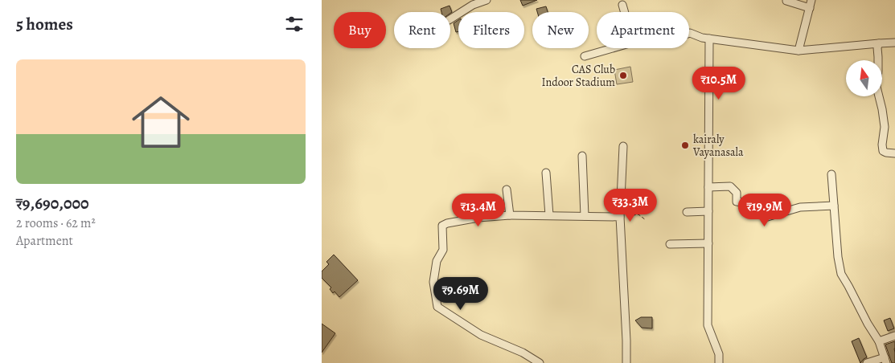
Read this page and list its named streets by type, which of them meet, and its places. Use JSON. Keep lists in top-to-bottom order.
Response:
{
  "places": ["CAS Club Indoor Stadium", "kairaly Vayanasala"],
  "north": "top",
  "page": {
    "heading": "5 homes",
    "chip": [
      "Buy",
      "Rent",
      "Filters",
      "New",
      "Apartment"
    ],
    "list": [
      {
        "name": "₹9,690,000",
        "note": "2 rooms · 62 m² · Apartment"
      }
    ],
    "price": [
      "₹10.5M",
      "₹33.3M",
      "₹13.4M",
      "₹19.9M",
      "₹9.69M"
    ]
  }
}
